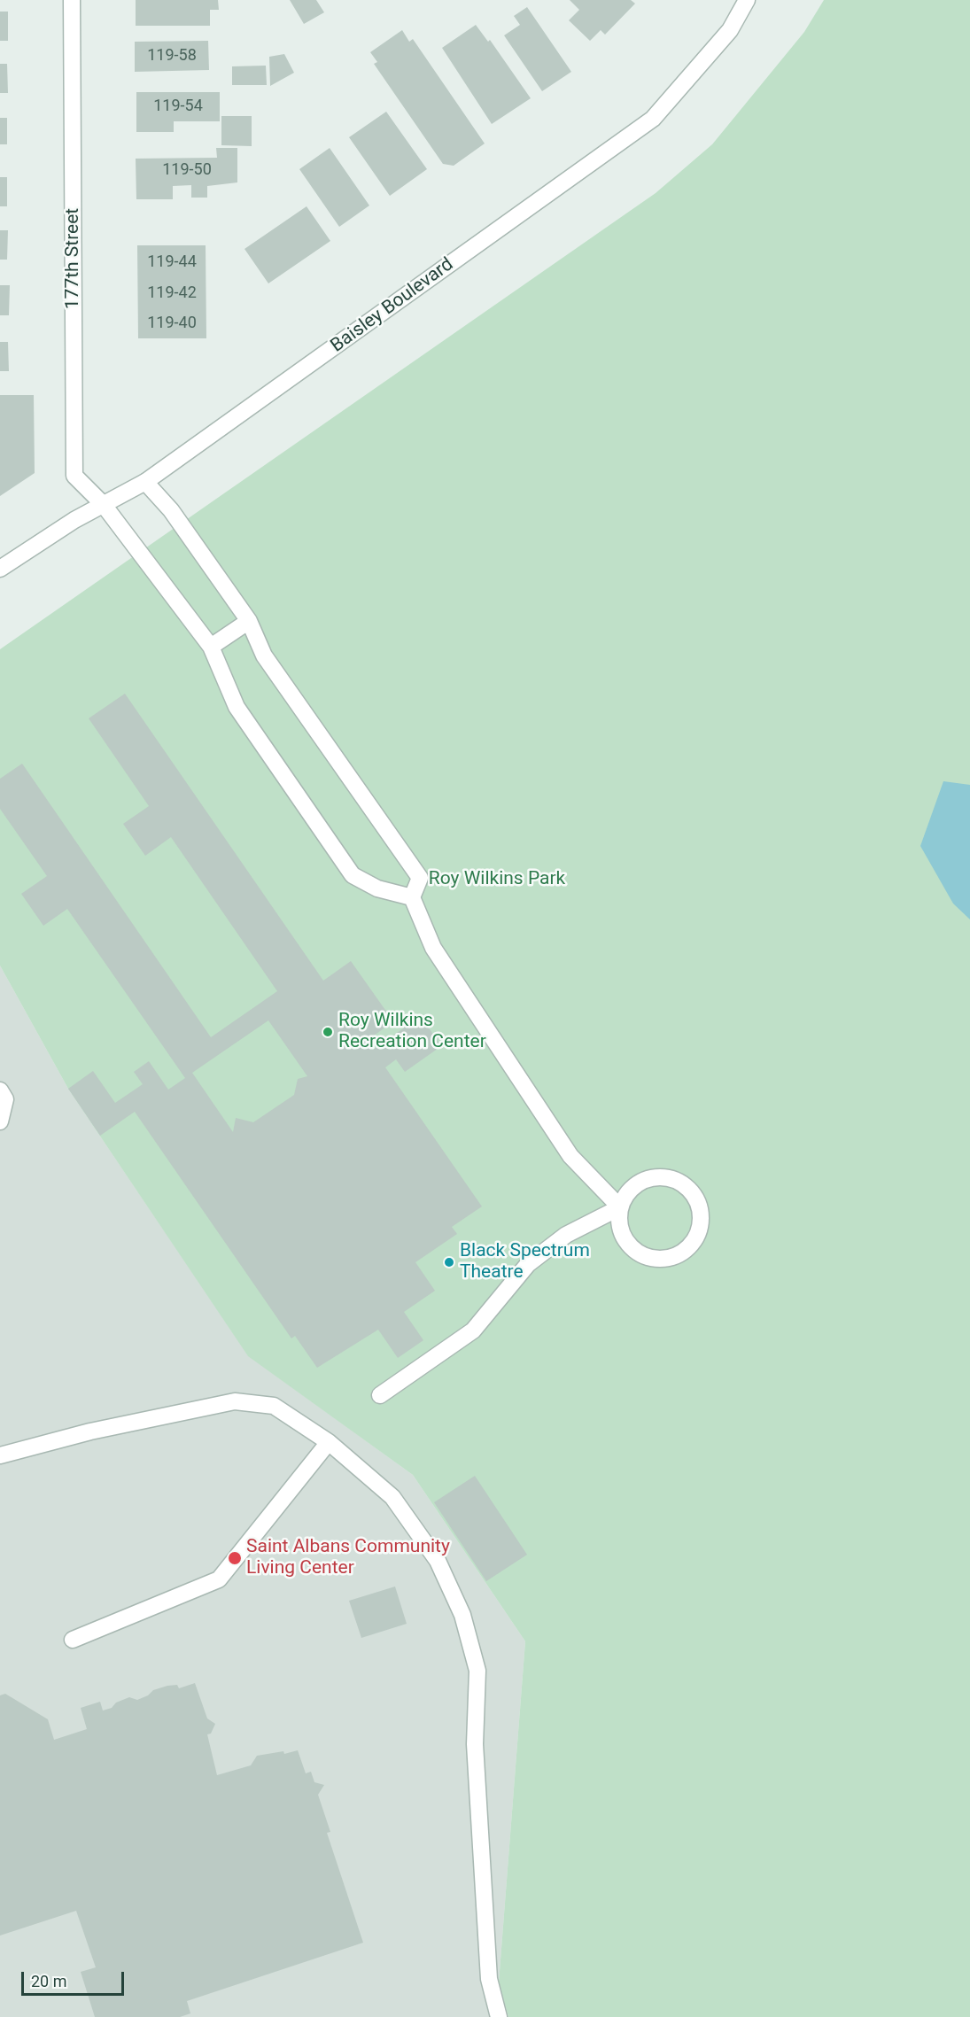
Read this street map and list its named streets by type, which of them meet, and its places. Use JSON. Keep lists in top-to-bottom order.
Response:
{
  "streets": {
    "street": ["177th Street", "Baisley Boulevard"]
  },
  "crossings": [
    ["177th Street", "Baisley Boulevard"]
  ],
  "parks": ["Roy Wilkins Park"],
  "places": ["Roy Wilkins Recreation Center", "Black Spectrum Theatre", "Saint Albans Community Living Center"],
  "house_numbers": [
    "119-58",
    "119-54",
    "119-50",
    "119-44",
    "119-42",
    "119-40"
  ],
  "scale_bar": "20 m"
}
